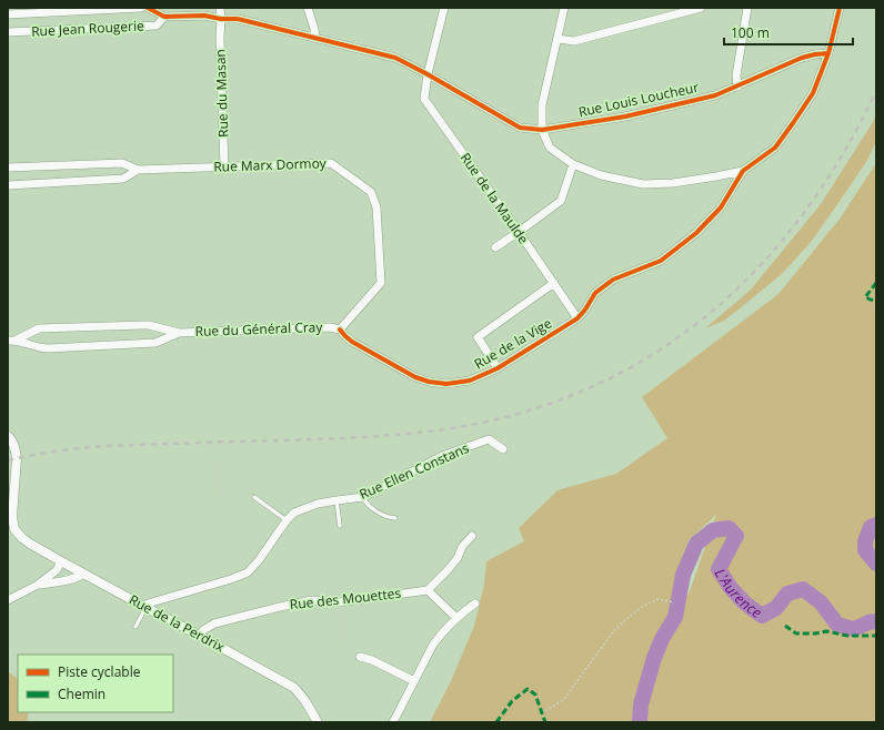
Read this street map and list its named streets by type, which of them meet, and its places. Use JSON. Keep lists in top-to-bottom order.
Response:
{
  "streets": {
    "street": [
      "Rue Jean Rougerie",
      "Rue du Masan",
      "Rue Louis Loucheur",
      "Rue Marx Dormoy",
      "Rue de la Maulde",
      "Rue du Général Cray",
      "Rue de la Vige",
      "Rue Ellen Constans",
      "Rue des Mouettes",
      "Rue de la Perdrix"
    ]
  },
  "crossings": [
    ["Rue Jean Rougerie", "Rue du Masan"],
    ["Rue Jean Rougerie", "Rue Louis Loucheur"],
    ["Rue Jean Rougerie", "Rue de la Maulde"],
    ["Rue du Masan", "Rue Marx Dormoy"],
    ["Rue Louis Loucheur", "Rue de la Maulde"],
    ["Rue Marx Dormoy", "Rue du Général Cray"],
    ["Rue Marx Dormoy", "Rue de la Vige"],
    ["Rue de la Maulde", "Rue de la Vige"],
    ["Rue du Général Cray", "Rue de la Vige"],
    ["Rue Ellen Constans", "Rue de la Perdrix"],
    ["Rue des Mouettes", "Rue de la Perdrix"]
  ],
  "water": ["L'Aurence"],
  "legend": ["Piste cyclable", "Chemin"],
  "scale_bar": "100 m"
}
